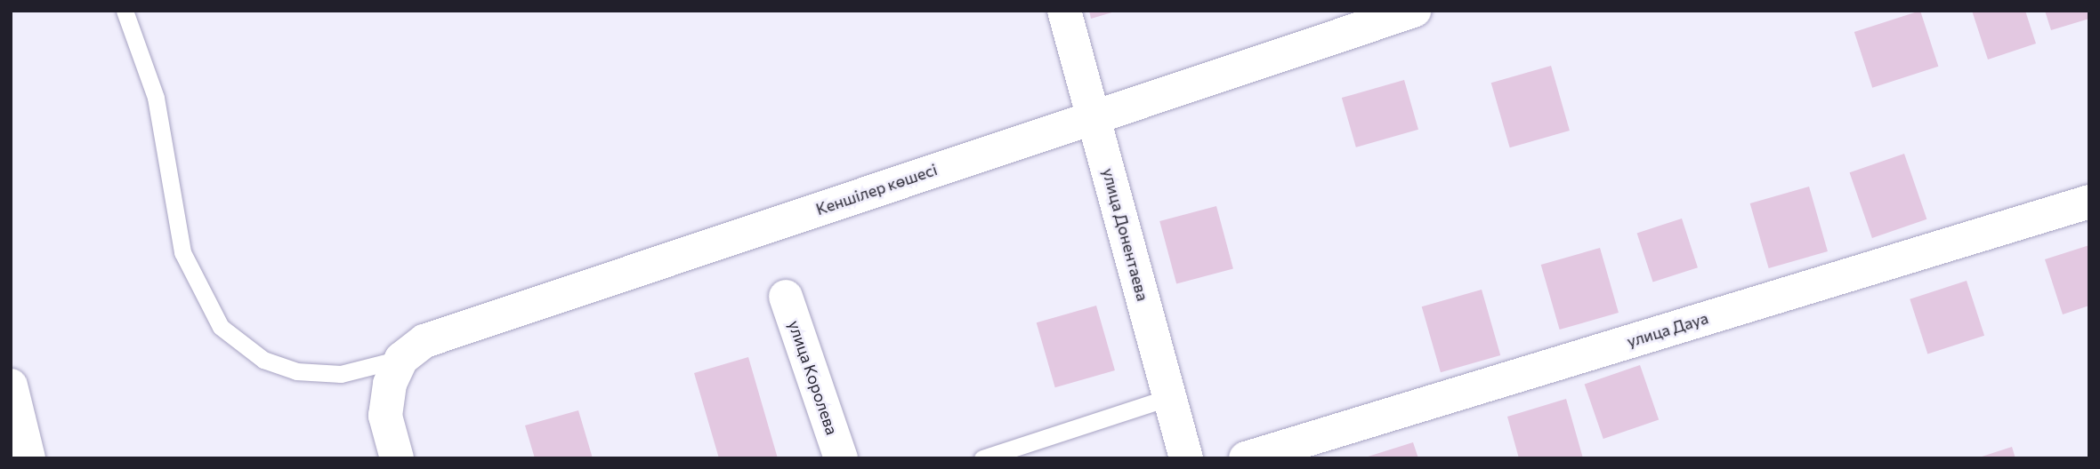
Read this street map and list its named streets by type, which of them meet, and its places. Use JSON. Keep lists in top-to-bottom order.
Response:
{
  "streets": {
    "street": [
      "Кеншілер көшесі",
      "улица Донентаева",
      "улица Дауа",
      "улица Королева"
    ]
  },
  "crossings": [
    ["Кеншілер көшесі", "улица Донентаева"]
  ]
}
